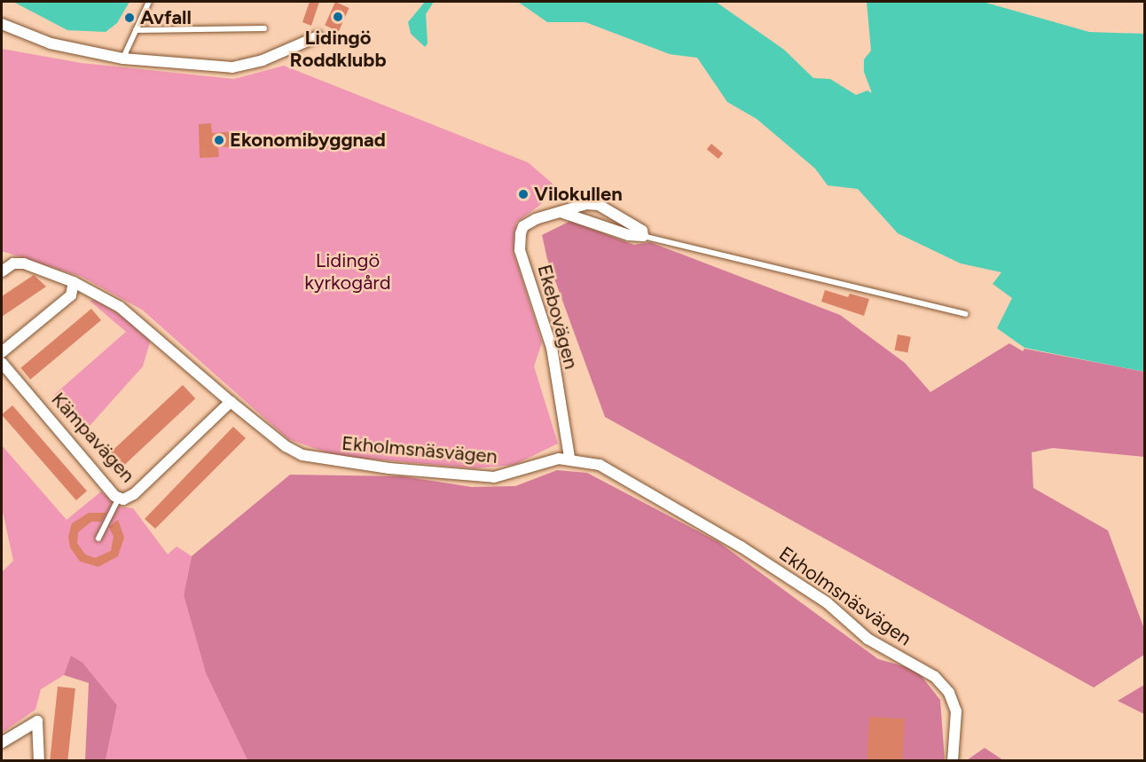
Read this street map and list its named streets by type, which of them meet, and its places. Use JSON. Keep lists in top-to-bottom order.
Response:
{
  "streets": {
    "street": ["Ekebovägen", "Kämpavägen", "Ekholmsnäsvägen"]
  },
  "crossings": [
    ["Ekebovägen", "Ekholmsnäsvägen"],
    ["Kämpavägen", "Ekholmsnäsvägen"]
  ],
  "parks": ["Lidingö kyrkogård"],
  "places": [
    "Lidingö Roddklubb",
    "Avfall",
    "Ekonomibyggnad",
    "Vilokullen"
  ]
}
